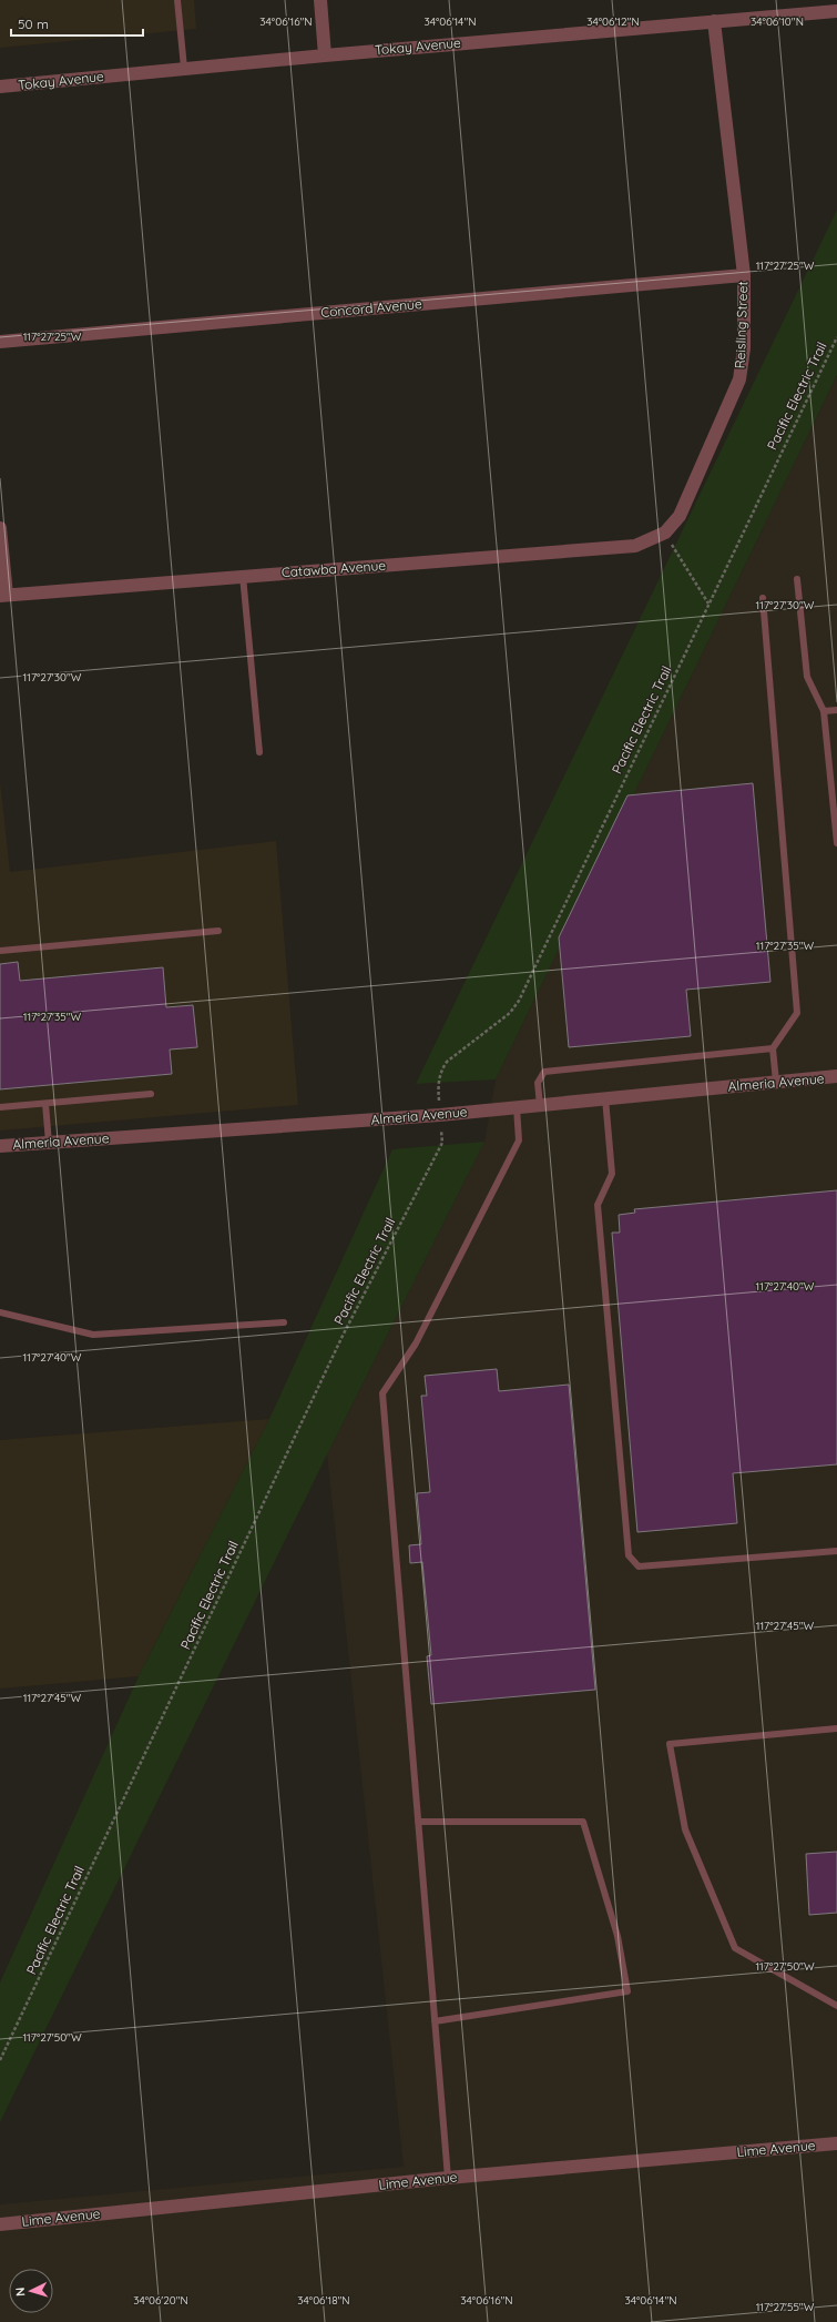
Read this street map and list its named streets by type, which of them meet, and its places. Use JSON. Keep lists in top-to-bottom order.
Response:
{
  "streets": {
    "street": [
      "Tokay Avenue",
      "Concord Avenue",
      "Reisling Street",
      "Catawba Avenue",
      "Almeria Avenue",
      "Lime Avenue"
    ],
    "path": ["Pacific Electric Trail"]
  },
  "crossings": [
    ["Tokay Avenue", "Reisling Street"],
    ["Concord Avenue", "Reisling Street"],
    ["Reisling Street", "Catawba Avenue"]
  ],
  "scale_bar": "50 m",
  "north": "left",
  "coordinates": [
    "34°06'10\"N",
    "34°06'16\"N",
    "34°06'14\"N",
    "34°06'12\"N",
    "117°27'25\"W",
    "117°27'30\"W",
    "117°27'35\"W",
    "117°27'40\"W",
    "117°27'45\"W",
    "117°27'50\"W",
    "34°06'20\"N",
    "34°06'18\"N",
    "117°27'55\"W"
  ]
}
